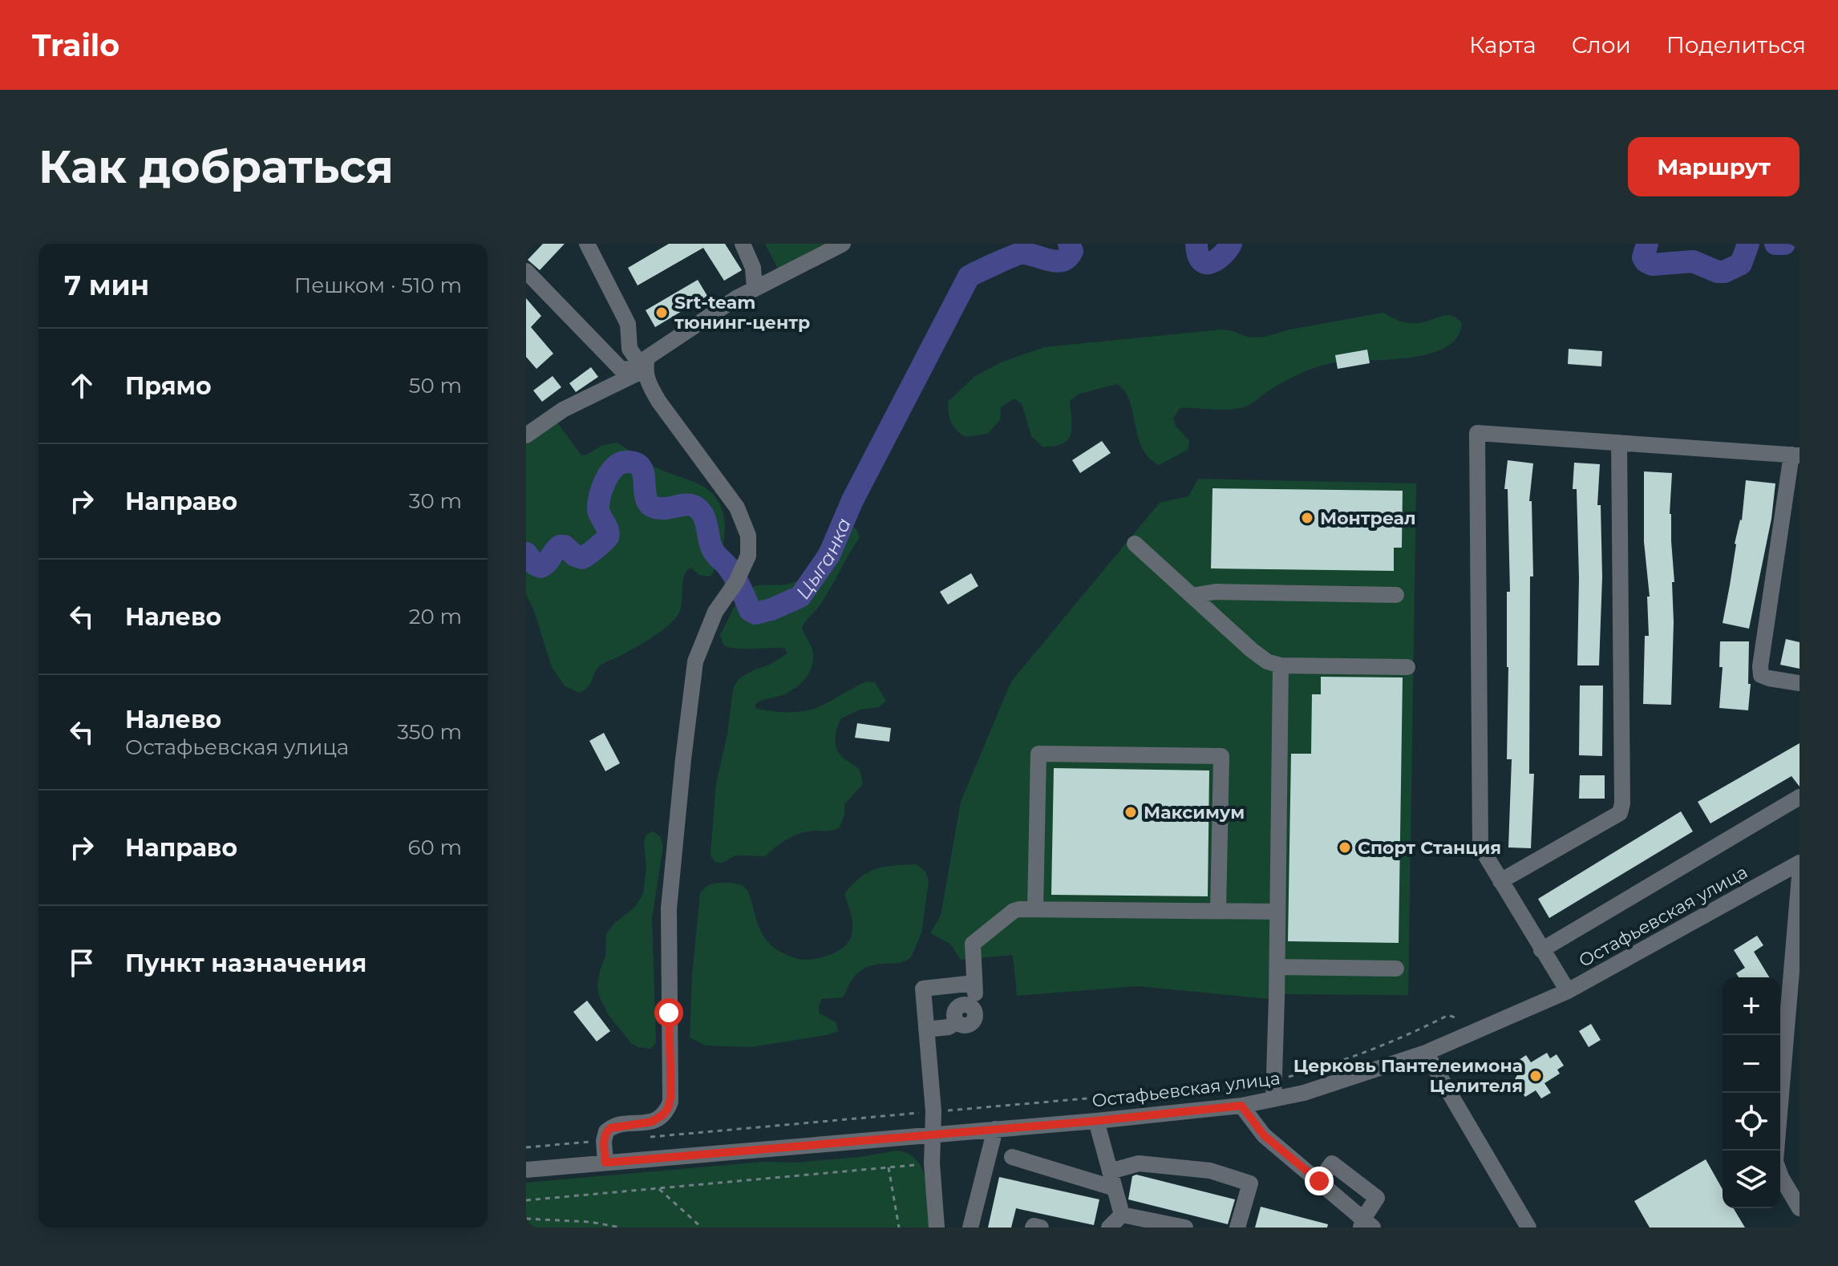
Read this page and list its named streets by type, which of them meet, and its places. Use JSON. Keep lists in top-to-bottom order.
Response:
{
  "streets": {
    "street": ["Остафьевская улица"]
  },
  "water": ["Цыганка"],
  "places": [
    "Srt-team тюнинг-центр",
    "Монтреал",
    "Максимум",
    "Спорт Станция",
    "Церковь Пантелеимона Целителя"
  ],
  "page": {
    "header": "Trailo",
    "nav": ["Карта", "Слои", "Поделиться"],
    "buttons": "Маршрут",
    "title": "Как добраться",
    "heading": ["7 мин", "Пешком · 510 m"],
    "list": [
      ["Прямо", "50 m"],
      ["Направо", "30 m"],
      ["Налево", "20 m"],
      ["Налево", "Остафьевская улица", "350 m"],
      ["Направо", "60 m"],
      "Пункт назначения"
    ],
    "map_buttons": ["+", "−"]
  }
}
